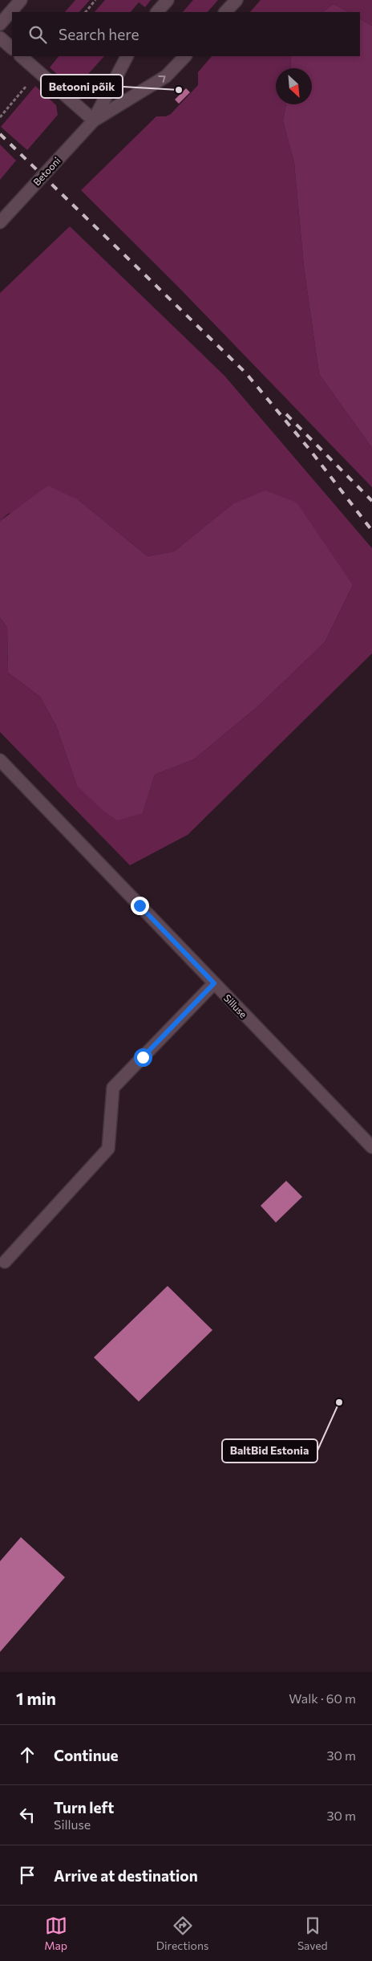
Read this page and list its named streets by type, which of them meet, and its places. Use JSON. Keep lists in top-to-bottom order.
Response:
{
  "streets": {
    "street": ["Betooni", "Silluse"]
  },
  "places": ["Betooni põik", "BaltBid Estonia"],
  "north": "bottom right",
  "page": {
    "search": "Search here",
    "heading": ["1 min", "Walk · 60 m"],
    "list": [
      ["Continue", "30 m"],
      ["Turn left", "Silluse", "30 m"],
      "Arrive at destination"
    ],
    "nav": ["Map", "Directions", "Saved"]
  }
}
